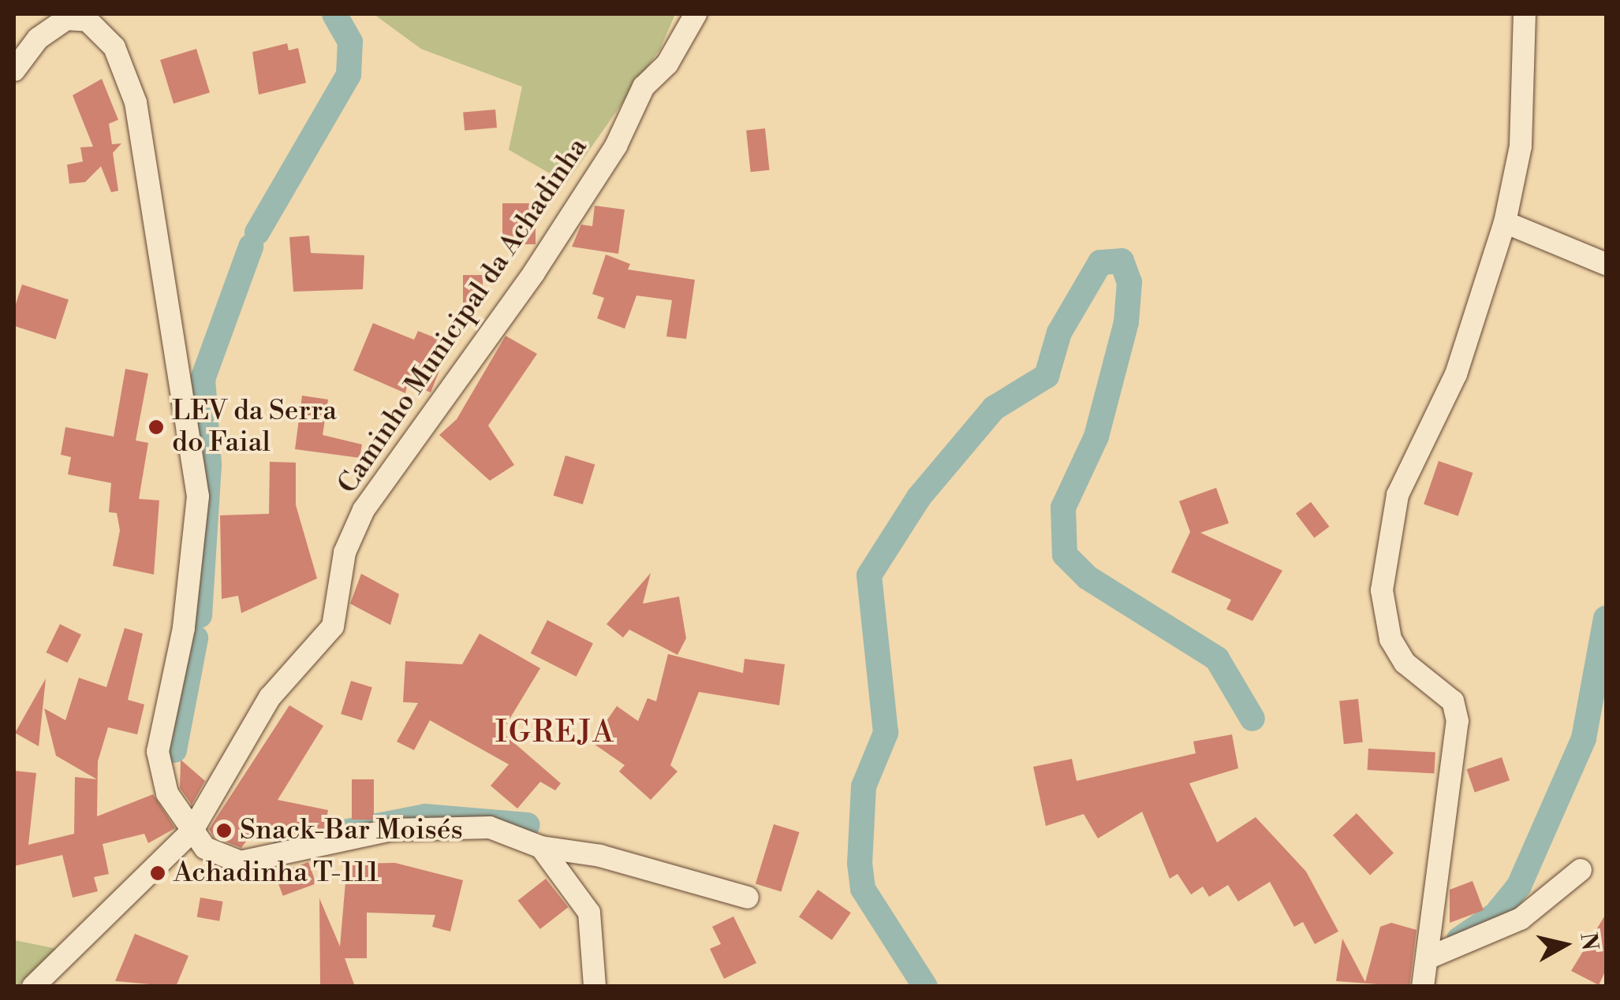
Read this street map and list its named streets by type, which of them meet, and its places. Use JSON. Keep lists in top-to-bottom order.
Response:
{
  "streets": {
    "street": ["Caminho Municipal da Achadinha"]
  },
  "districts": ["IGREJA"],
  "places": ["LEV da Serra do Faial", "Snack-Bar Moisés", "Achadinha T-111"],
  "north": "right"
}
